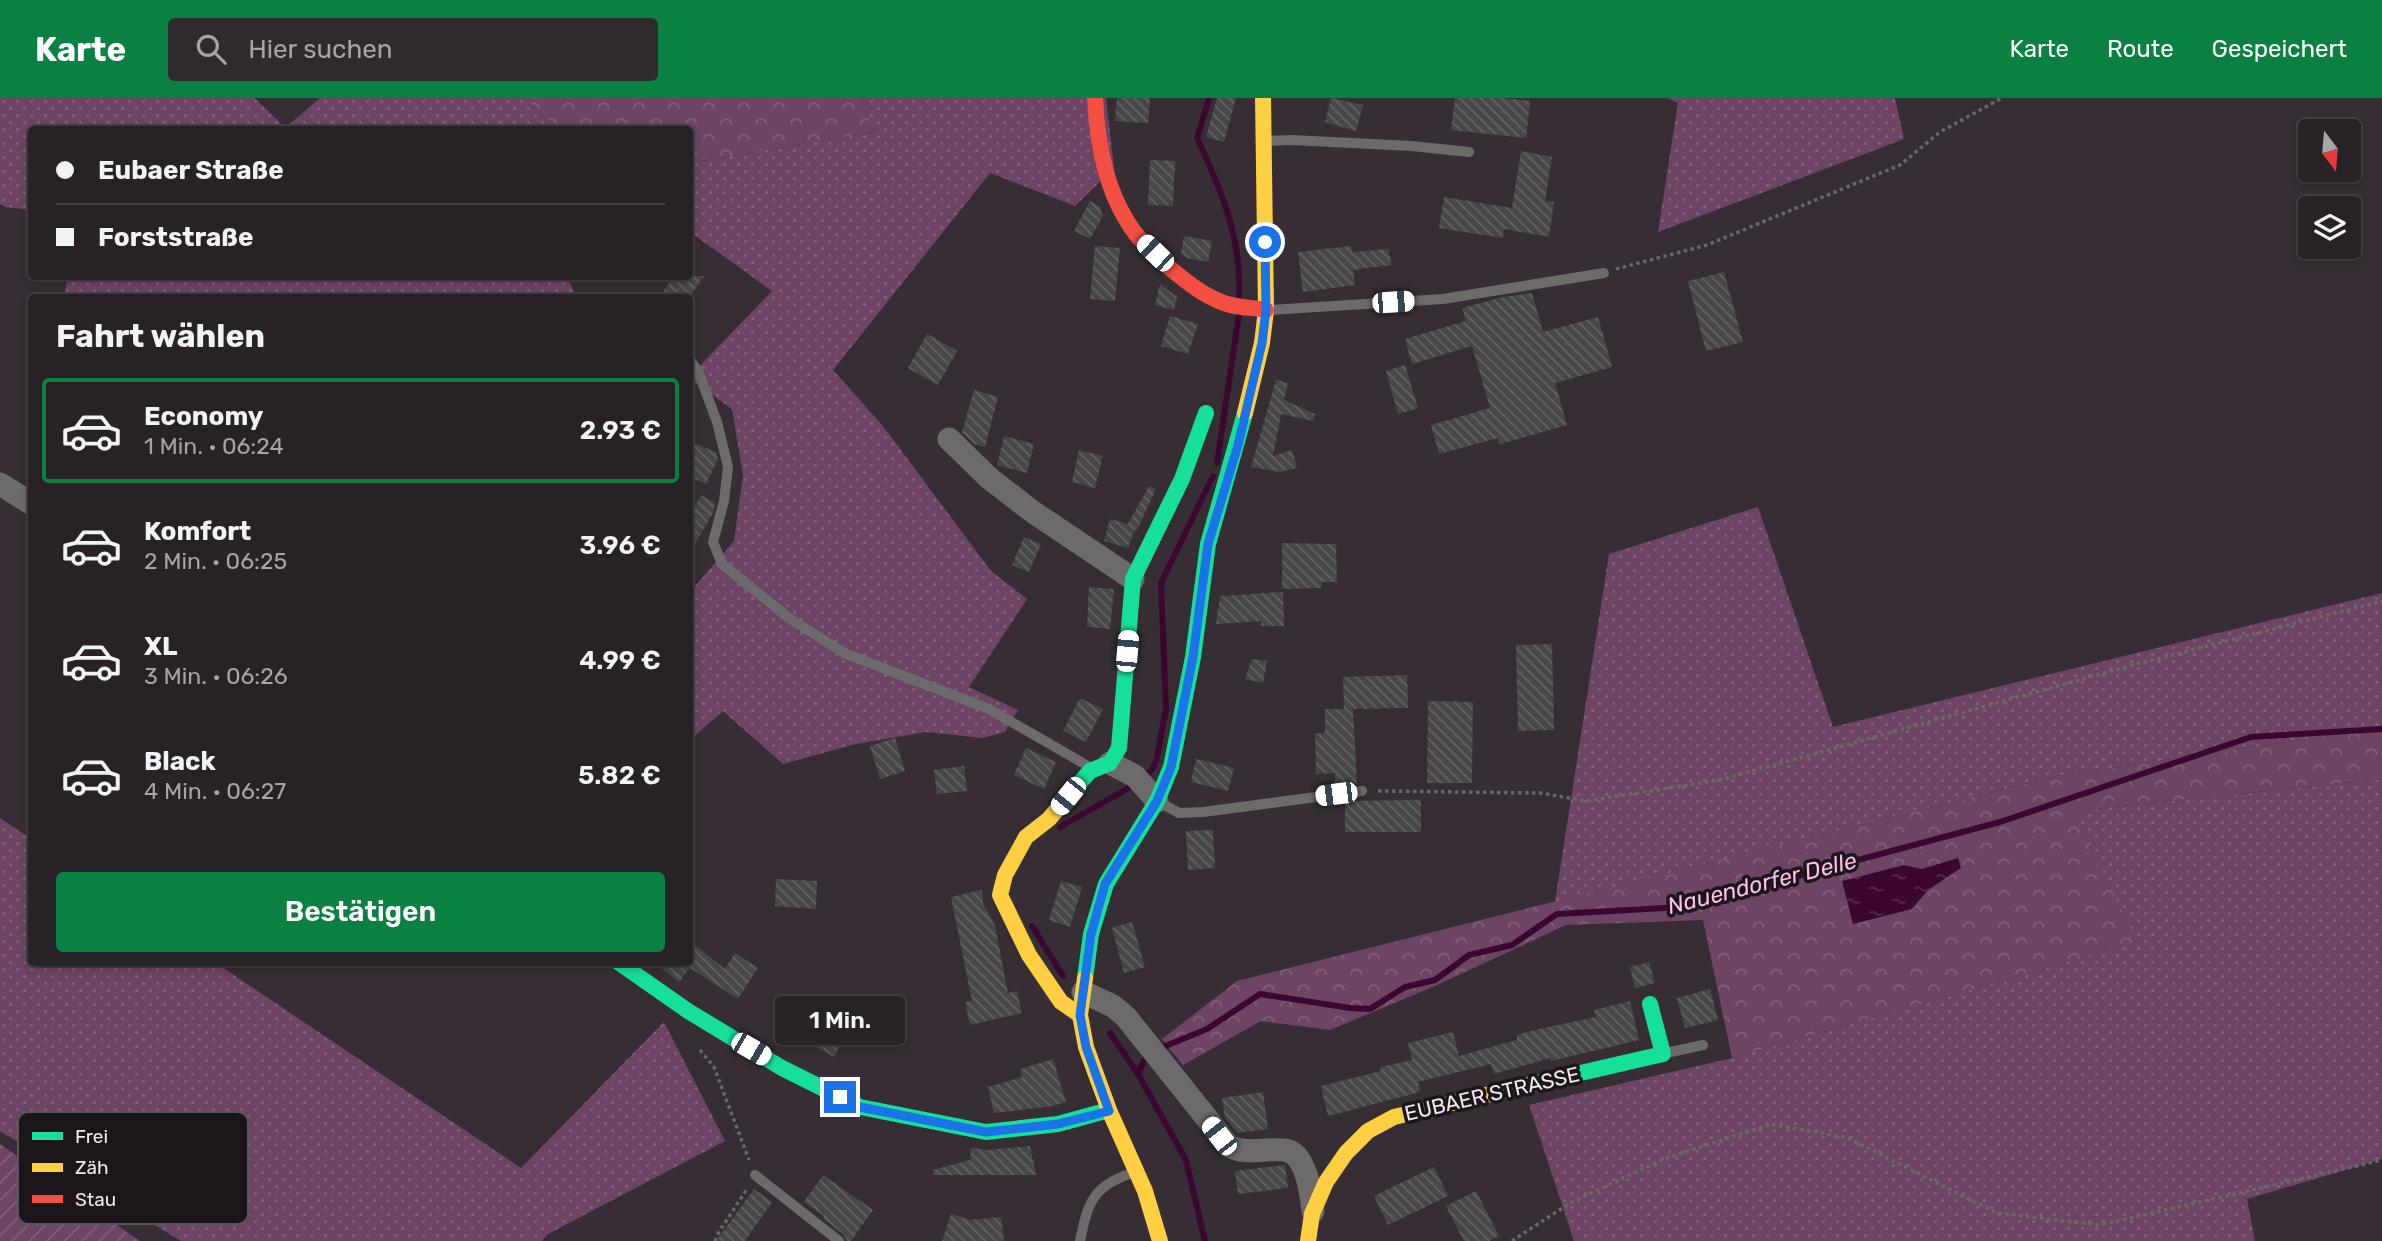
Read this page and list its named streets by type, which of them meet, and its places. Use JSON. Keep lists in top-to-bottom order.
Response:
{
  "streets": {
    "street": ["EUBAER STRASSE"]
  },
  "water": ["Nauendorfer Delle"],
  "legend": ["Frei", "Zäh", "Stau"],
  "north": "bottom",
  "page": {
    "header": "Karte",
    "search": "Hier suchen",
    "nav": ["Karte", "Route", "Gespeichert"],
    "banner": ["Eubaer Straße", "Forststraße"],
    "heading": "Fahrt wählen",
    "list": [
      {
        "name": "Economy",
        "note": "1 Min. · 06:24",
        "value": "2.93 €"
      },
      {
        "name": "Komfort",
        "note": "2 Min. · 06:25",
        "value": "3.96 €"
      },
      {
        "name": "XL",
        "note": "3 Min. · 06:26",
        "value": "4.99 €"
      },
      {
        "name": "Black",
        "note": "4 Min. · 06:27",
        "value": "5.82 €"
      }
    ],
    "buttons": "Bestätigen",
    "bubble": "1 Min."
  }
}
